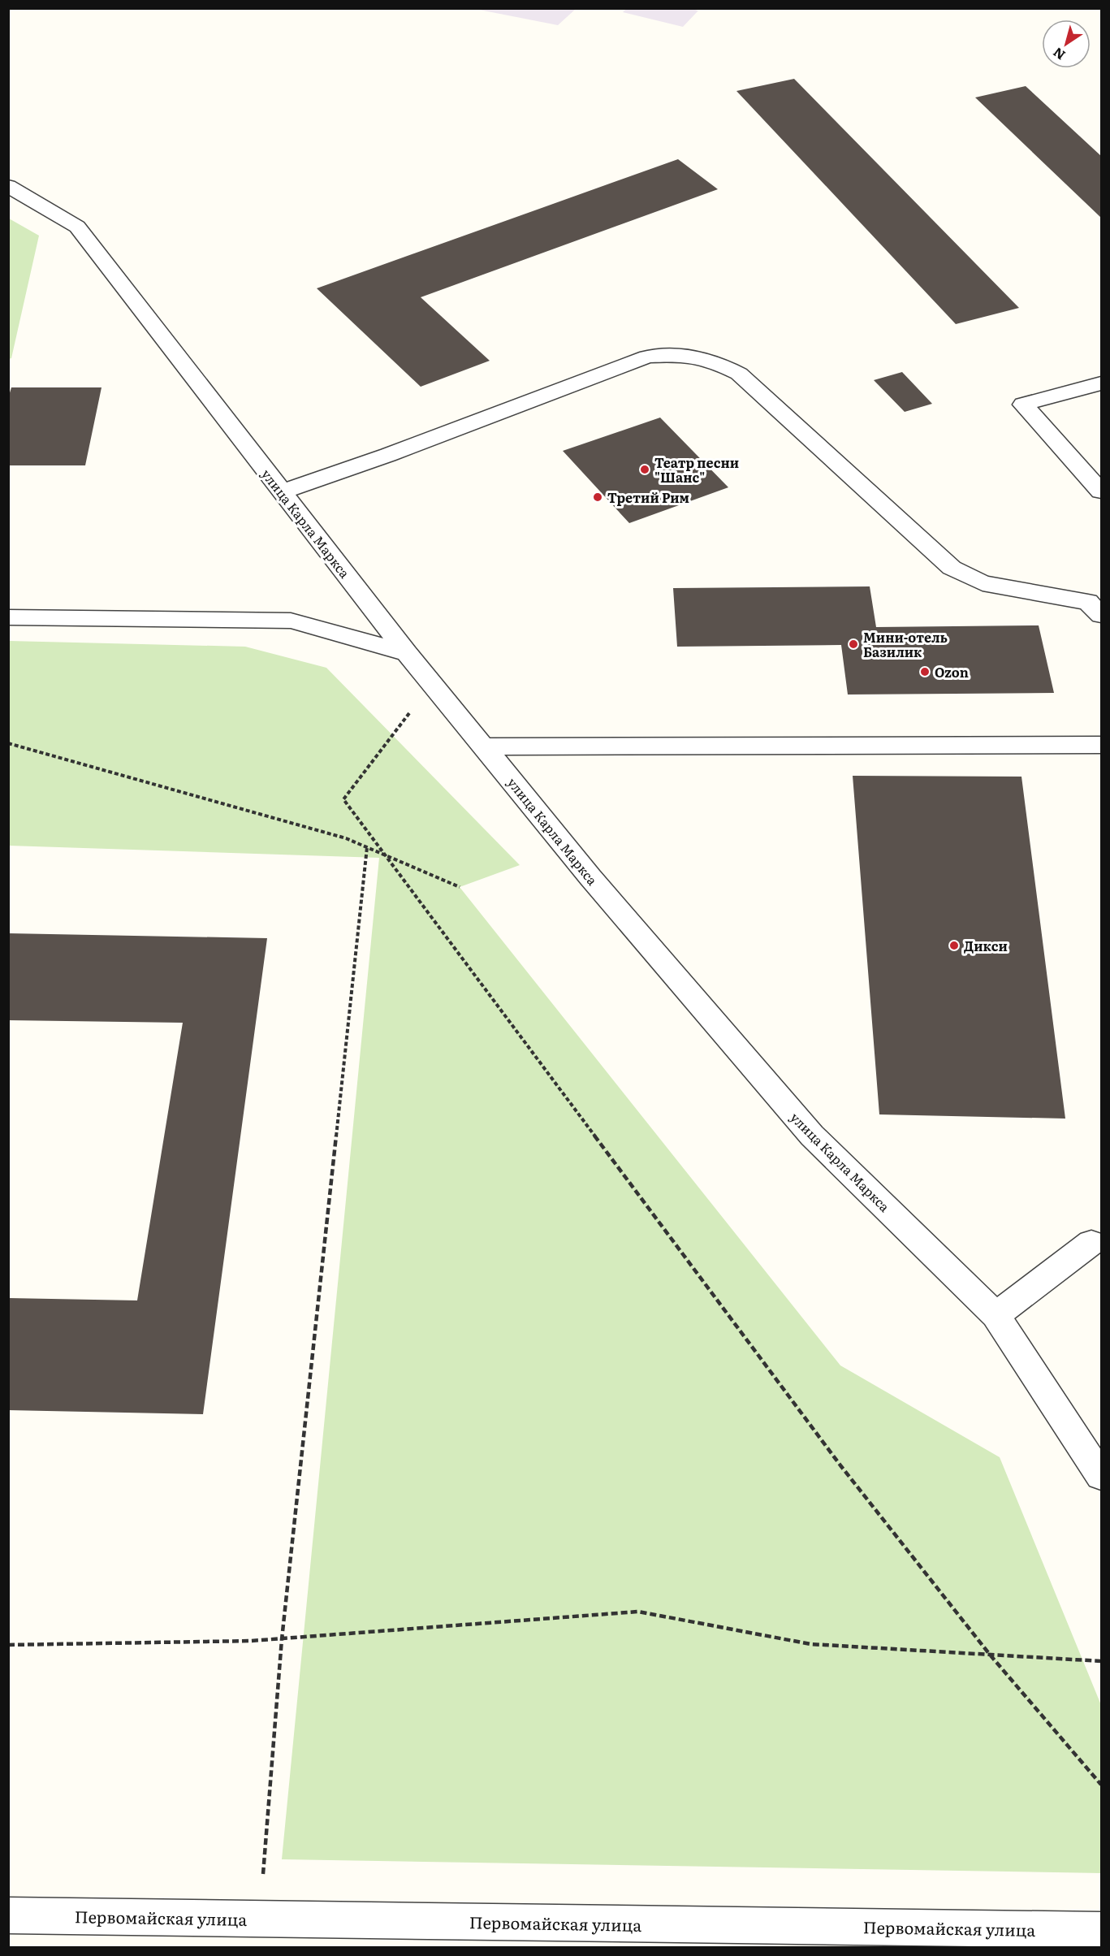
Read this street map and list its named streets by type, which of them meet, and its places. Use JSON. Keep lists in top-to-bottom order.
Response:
{
  "streets": {
    "street": ["улица Карла Маркса", "Первомайская улица"]
  },
  "places": [
    "Театр песни \"Шанс\"",
    "Третий Рим",
    "Мини-отель Базилик",
    "Ozon",
    "Дикси"
  ],
  "north": "bottom left"
}
